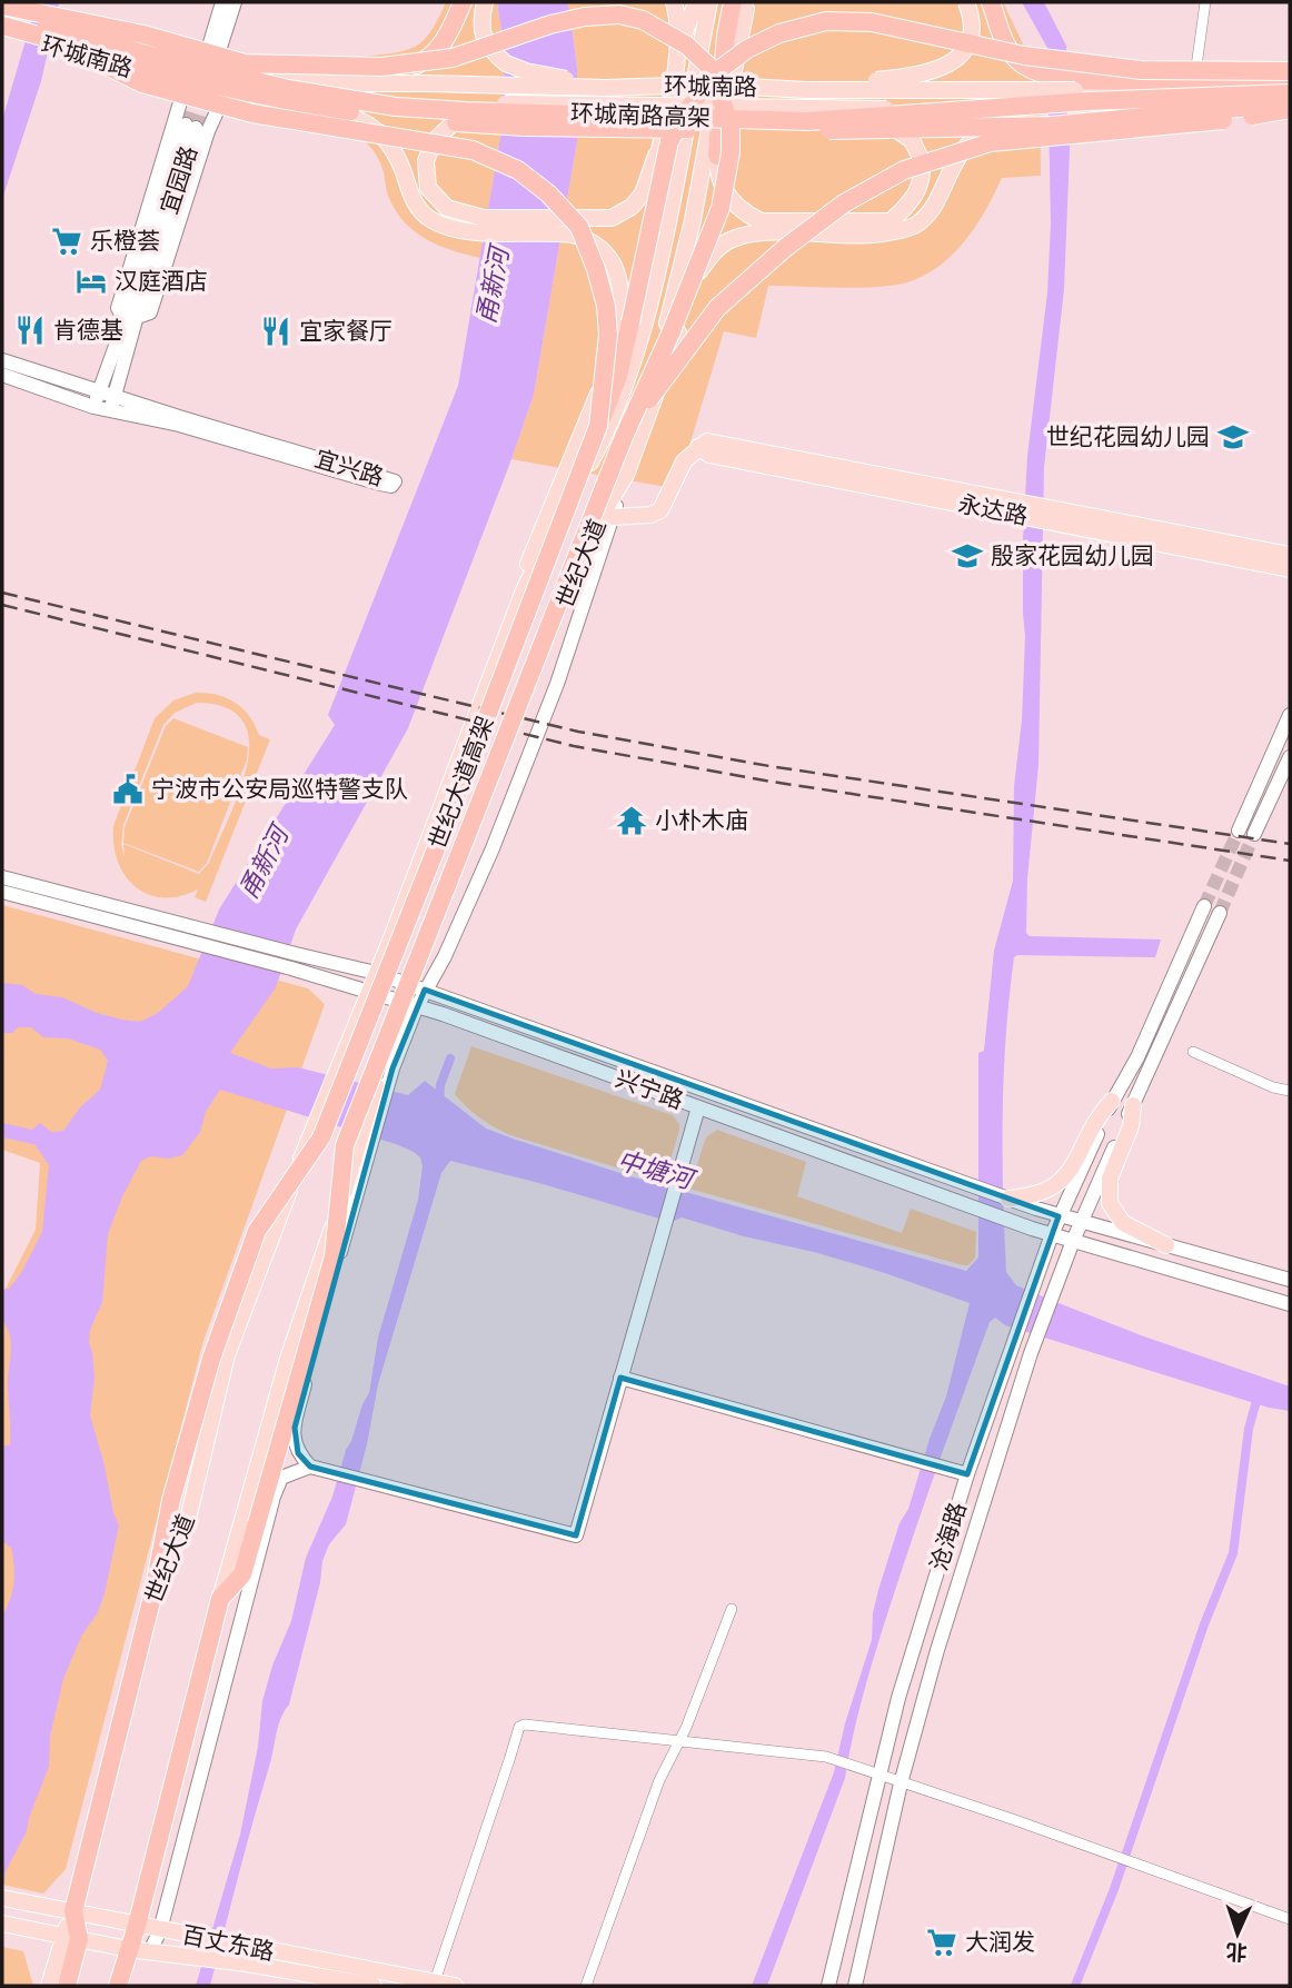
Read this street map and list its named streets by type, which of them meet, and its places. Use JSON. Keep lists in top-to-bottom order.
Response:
{
  "streets": {
    "highway": ["环城南路高架", "世纪大道", "世纪大道高架"],
    "main road": [
      "环城南路",
      "宜园路",
      "宜兴路",
      "永达路",
      "兴宁路",
      "沧海路",
      "百丈东路"
    ]
  },
  "crossings": [
    ["环城南路", "环城南路高架"],
    ["环城南路", "宜园路"],
    ["宜园路", "宜兴路"],
    ["永达路", "世纪大道"],
    ["世纪大道", "世纪大道高架"],
    ["世纪大道", "兴宁路"],
    ["世纪大道", "百丈东路"],
    ["兴宁路", "沧海路"]
  ],
  "water": ["甬新河", "中塘河"],
  "places": {
    "supermarket": ["乐橙荟", "大润发"],
    "hotel": ["汉庭酒店"],
    "restaurant": ["肯德基", "宜家餐厅"],
    "school or university": ["世纪花园幼儿园", "殷家花园幼儿园"],
    "public building": ["宁波市公安局巡特警支队"],
    "temple": ["小朴木庙"]
  },
  "north": "bottom"
}
